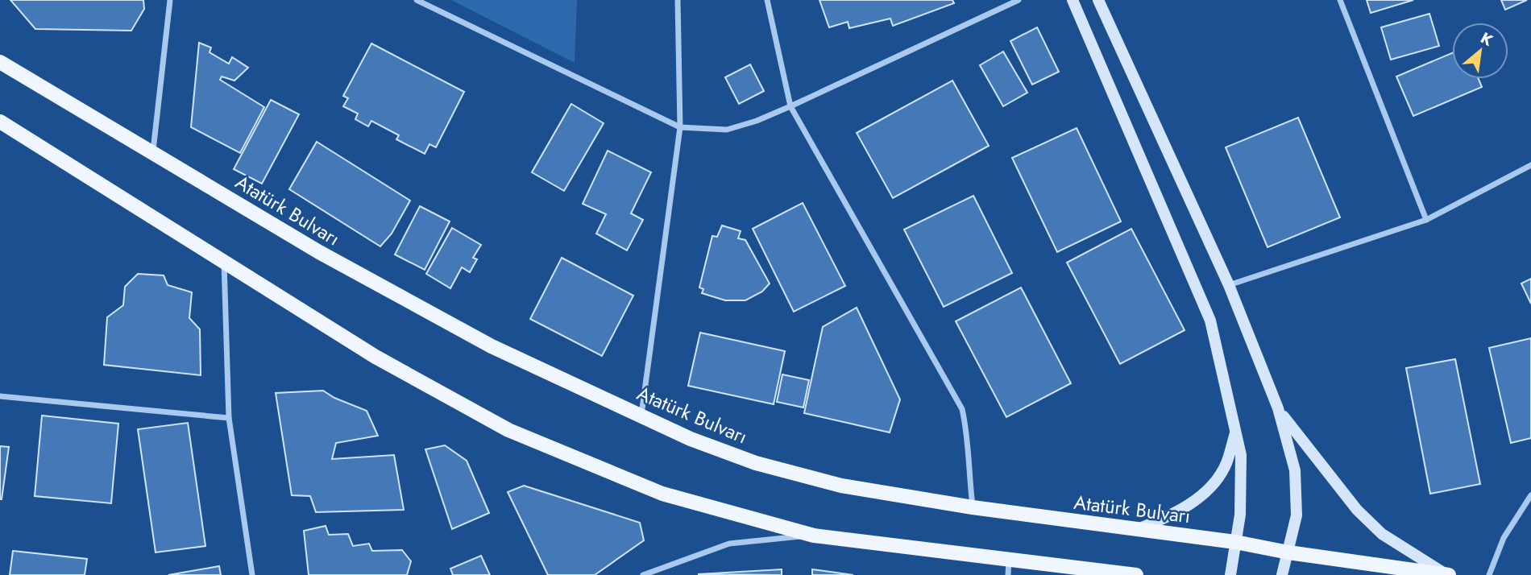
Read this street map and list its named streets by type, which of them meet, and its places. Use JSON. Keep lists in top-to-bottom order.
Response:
{
  "streets": {
    "main road": ["Atatürk Bulvarı"]
  },
  "north": "top right"
}
